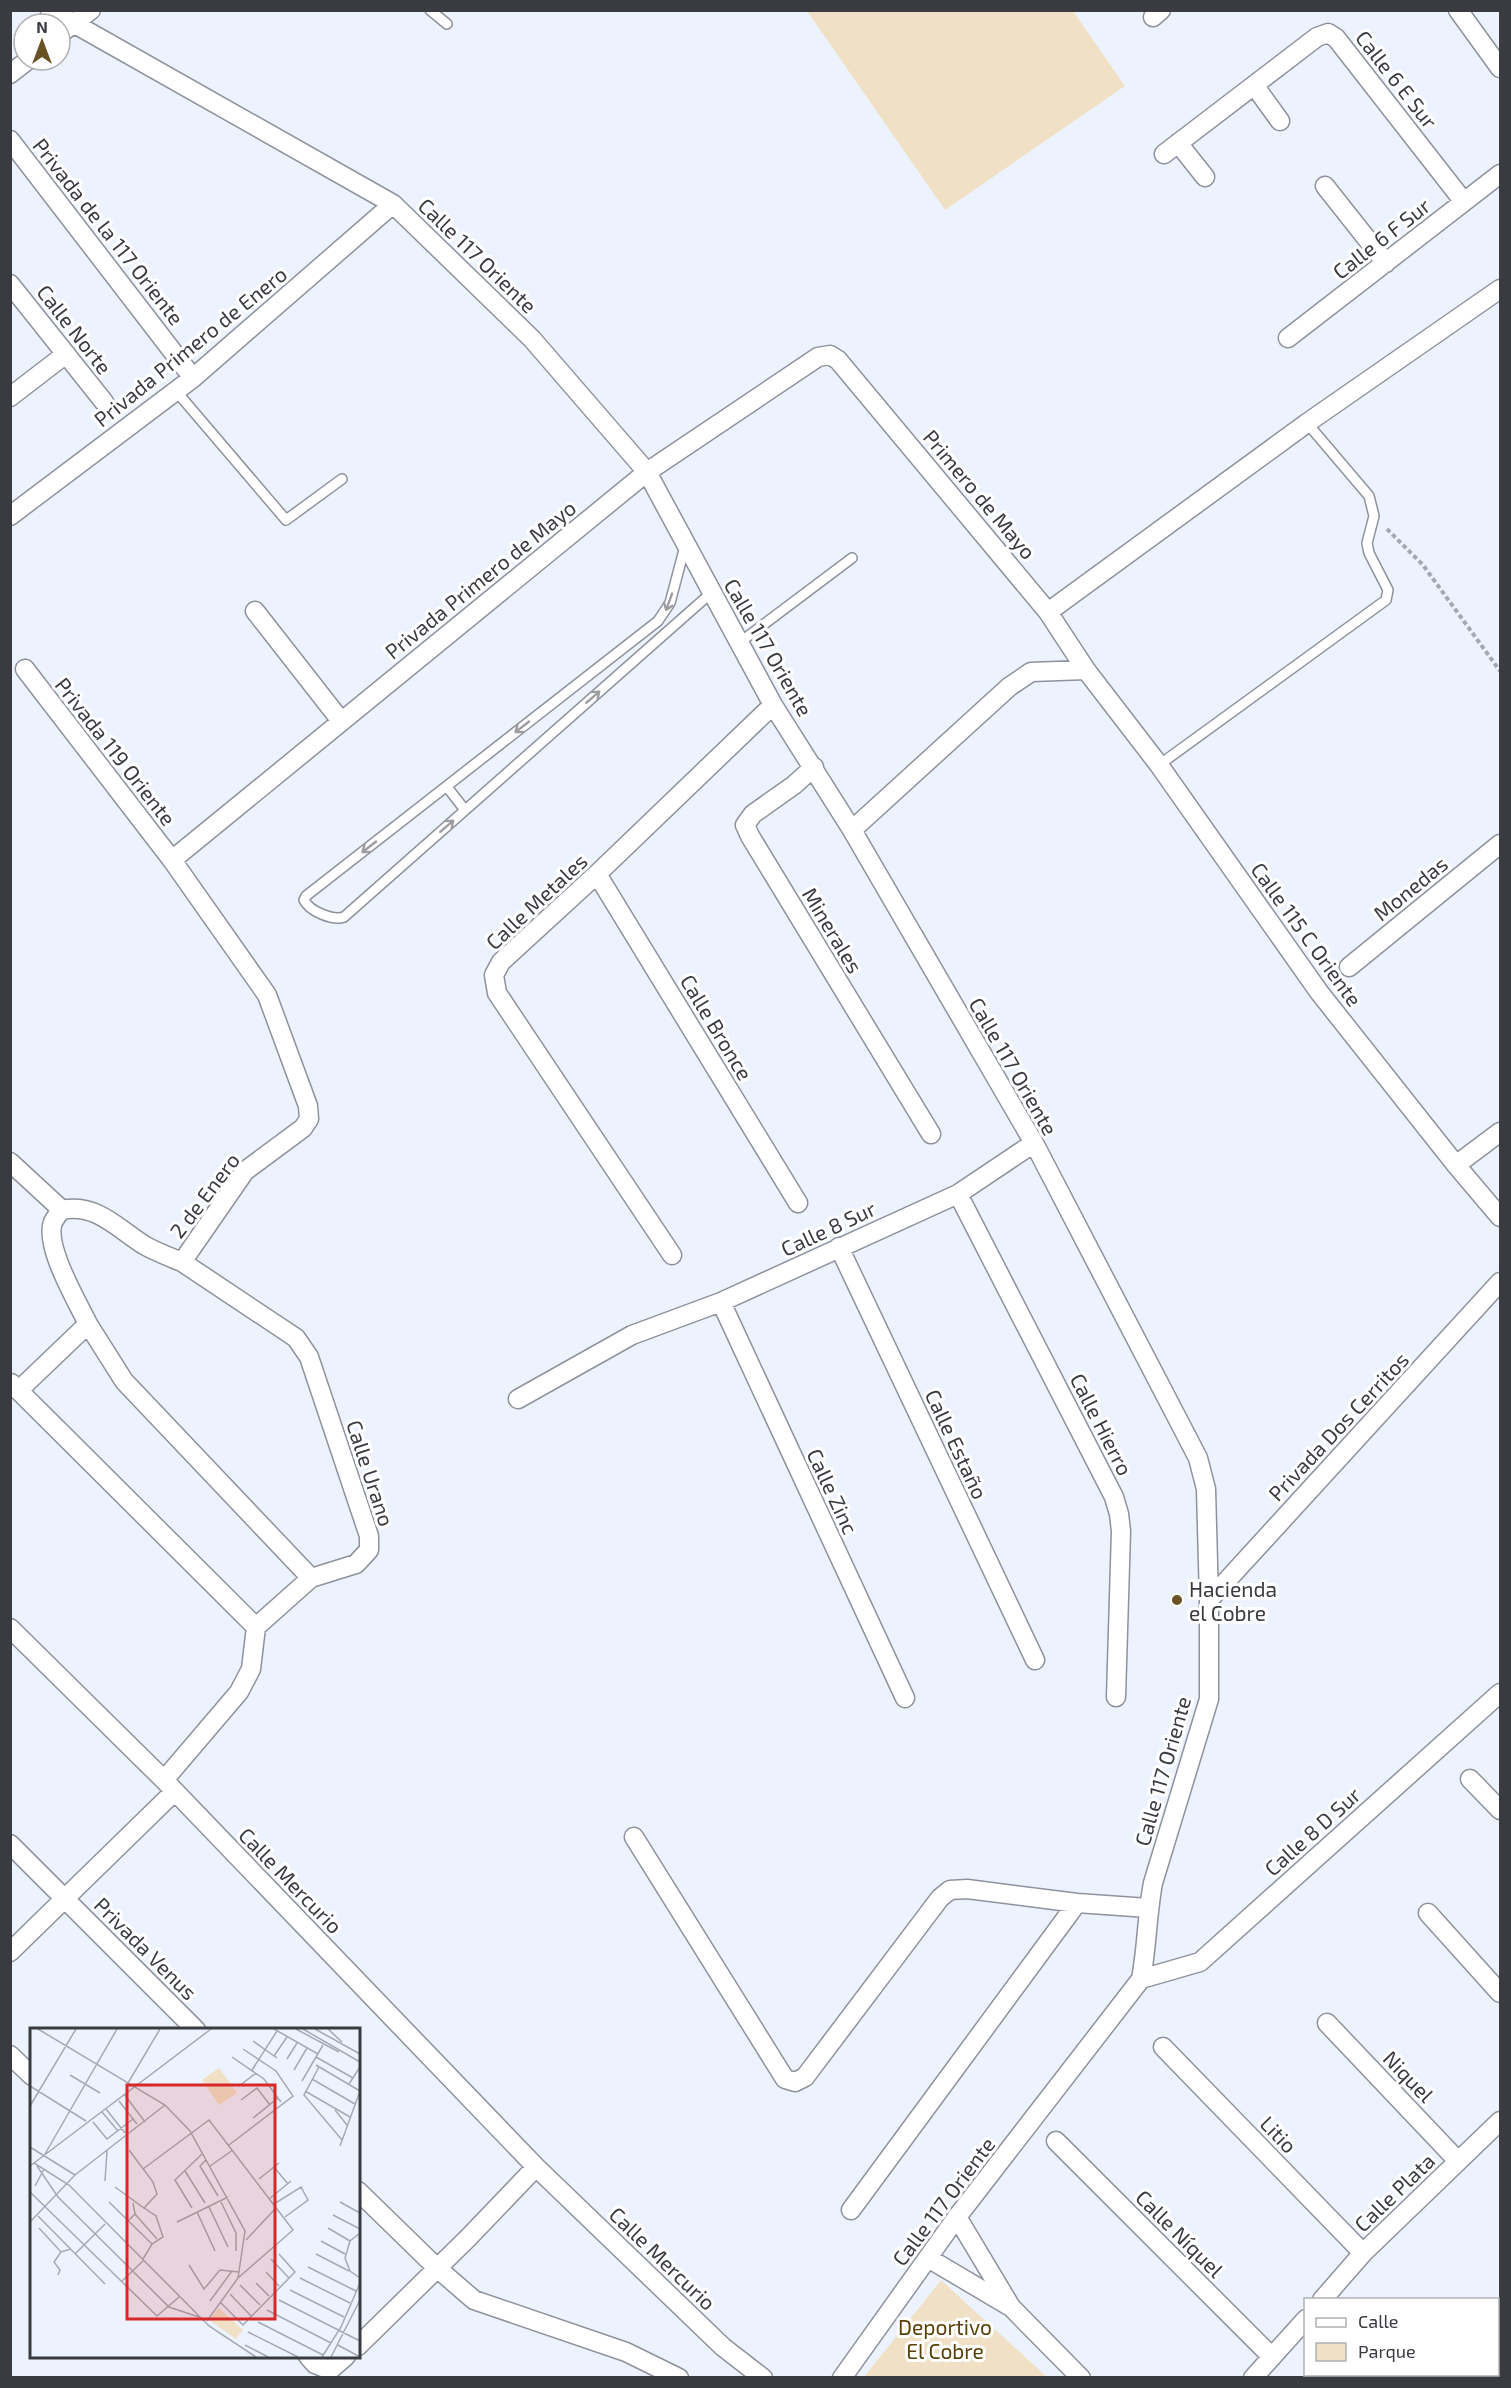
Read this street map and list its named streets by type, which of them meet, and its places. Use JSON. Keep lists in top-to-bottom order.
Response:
{
  "streets": {
    "street": [
      "Calle 6 E Sur",
      "Privada de la 117 Oriente",
      "Calle 6 F Sur",
      "Calle 117 Oriente",
      "Calle Norte",
      "Privada Primero de Enero",
      "Primero de Mayo",
      "Privada Primero de Mayo",
      "Privada 119 Oriente",
      "Monedas",
      "Calle Metales",
      "Minerales",
      "Calle 115 C Oriente",
      "Calle Bronce",
      "2 de Enero",
      "Calle 8 Sur",
      "Calle Hierro",
      "Privada Dos Cerritos",
      "Calle Estaño",
      "Calle Urano",
      "Calle Zinc",
      "Calle 8 D Sur",
      "Calle Mercurio",
      "Privada Venus",
      "Niquel",
      "Litio",
      "Calle Plata",
      "Calle Níquel"
    ]
  },
  "crossings": [
    ["Calle 6 E Sur", "Calle 6 F Sur"],
    ["Privada de la 117 Oriente", "Privada Primero de Enero"],
    ["Calle 117 Oriente", "Privada Primero de Enero"],
    ["Calle 117 Oriente", "Privada Primero de Mayo"],
    ["Calle 117 Oriente", "Calle Metales"],
    ["Calle 117 Oriente", "Minerales"],
    ["Calle 117 Oriente", "Calle 8 Sur"],
    ["Calle 117 Oriente", "Privada Dos Cerritos"],
    ["Calle 117 Oriente", "Calle 8 D Sur"],
    ["Primero de Mayo", "Privada Primero de Mayo"],
    ["Primero de Mayo", "Calle 115 C Oriente"],
    ["Privada Primero de Mayo", "Privada 119 Oriente"],
    ["Privada Primero de Mayo", "2 de Enero"],
    ["Privada 119 Oriente", "2 de Enero"],
    ["Calle Metales", "Calle Bronce"],
    ["2 de Enero", "Calle Urano"],
    ["Calle 8 Sur", "Calle Hierro"],
    ["Calle 8 Sur", "Calle Estaño"],
    ["Calle 8 Sur", "Calle Zinc"],
    ["Niquel", "Calle Plata"],
    ["Litio", "Calle Plata"]
  ],
  "parks": ["Deportivo El Cobre"],
  "places": ["Hacienda el Cobre"],
  "legend": ["Calle", "Parque"],
  "north": "top"
}
